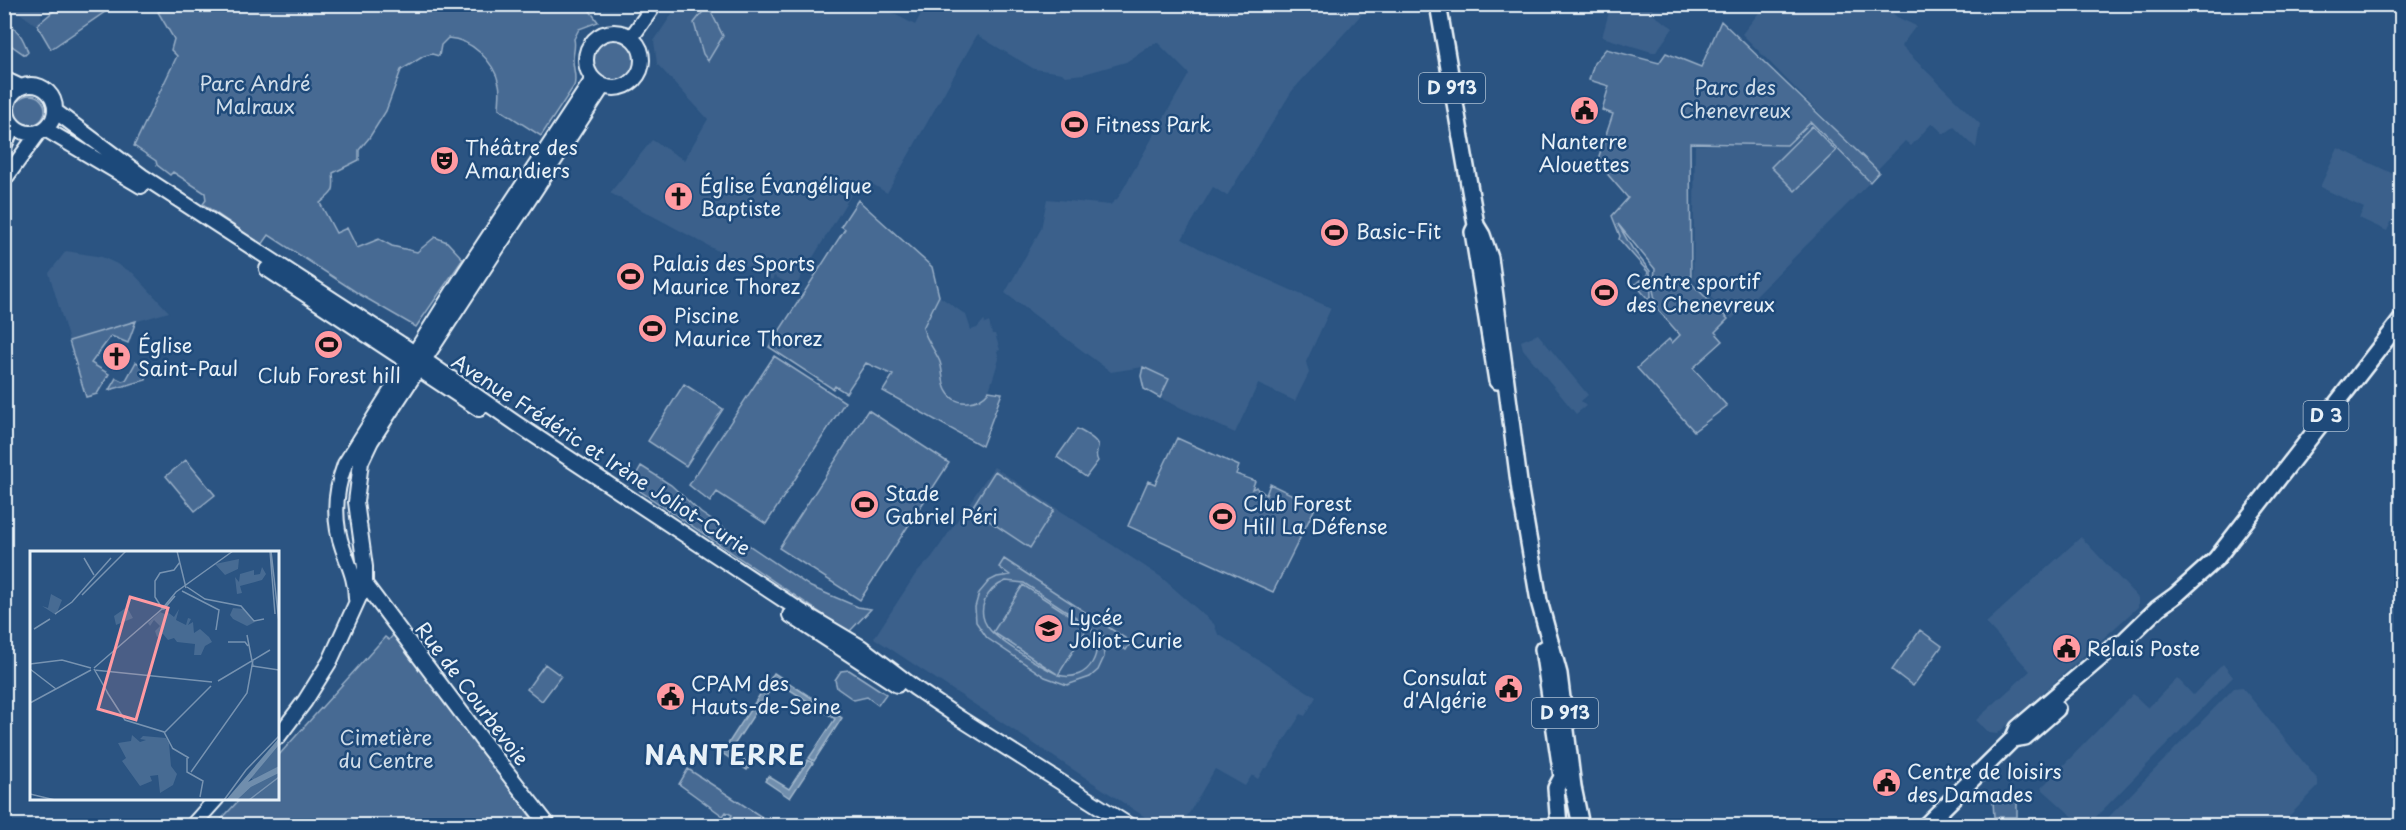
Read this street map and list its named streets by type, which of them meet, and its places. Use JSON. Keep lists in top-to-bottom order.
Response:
{
  "streets": {
    "main road": [
      "D 913",
      "D 3",
      "Avenue Frédéric et Irène Joliot-Curie",
      "Rue de Courbevoie"
    ]
  },
  "districts": ["NANTERRE"],
  "parks": ["Parc André Malraux", "Parc des Chenevreux", "Cimetière du Centre"],
  "places": {
    "public building": [
      "Nanterre Alouettes",
      "Relais Poste",
      "Consulat d'Algérie",
      "CPAM des Hauts-de-Seine",
      "Centre de loisirs des Damades"
    ],
    "sports": [
      "Fitness Park",
      "Basic-Fit",
      "Palais des Sports Maurice Thorez",
      "Centre sportif des Chenevreux",
      "Piscine Maurice Thorez",
      "Club Forest hill",
      "Stade Gabriel Péri",
      "Club Forest Hill La Défense"
    ],
    "theatre": ["Théâtre des Amandiers"],
    "church": ["Église Évangélique Baptiste", "Église Saint-Paul"],
    "school or university": ["Lycée Joliot-Curie"]
  }
}
